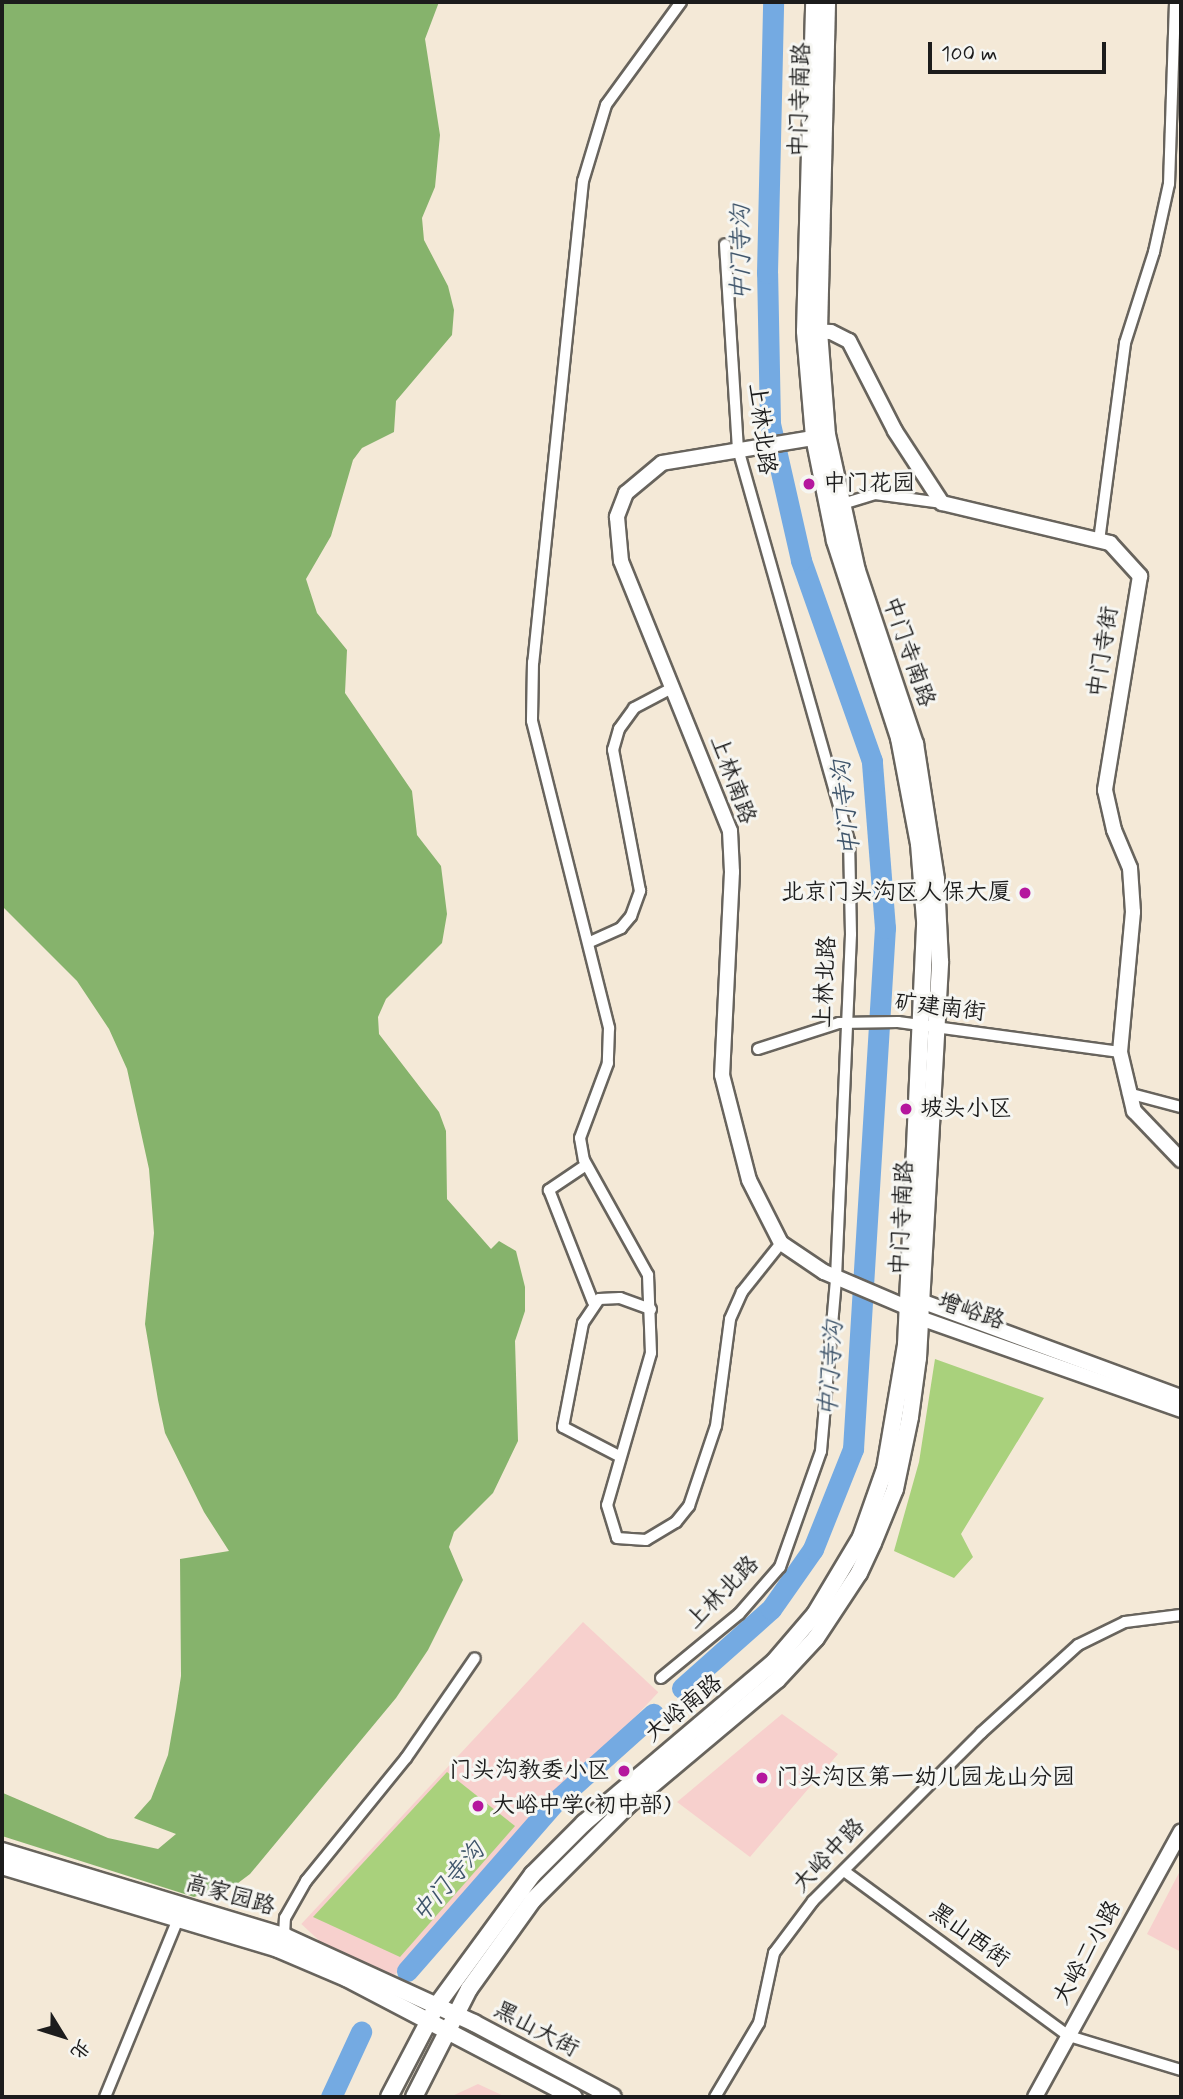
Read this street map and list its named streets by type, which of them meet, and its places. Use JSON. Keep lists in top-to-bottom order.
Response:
{
  "streets": {
    "main road": [
      "中门寺南路",
      "大峪南路",
      "高家园路",
      "黑山大街"
    ],
    "street": [
      "上林北路",
      "中门寺街",
      "上林南路",
      "矿建南街",
      "增峪路",
      "大峪中路",
      "黑山西街",
      "大峪二小路"
    ]
  },
  "crossings": [
    ["中门寺南路", "上林南路"],
    ["中门寺南路", "矿建南街"],
    ["中门寺南路", "增峪路"],
    ["中门寺南路", "大峪南路"],
    ["上林北路", "上林南路"],
    ["上林北路", "矿建南街"],
    ["中门寺街", "矿建南街"],
    ["增峪路", "大峪南路"],
    ["大峪南路", "高家园路"],
    ["大峪南路", "黑山大街"],
    ["大峪中路", "黑山西街"],
    ["高家园路", "黑山大街"],
    ["黑山西街", "大峪二小路"]
  ],
  "water": ["中门寺沟"],
  "places": [
    "中门花园",
    "北京门头沟区人保大厦",
    "坡头小区",
    "门头沟教委小区",
    "门头沟区第一幼儿园龙山分园",
    "大峪中学(初中部)"
  ],
  "scale_bar": "100 m",
  "north": "bottom right"
}
